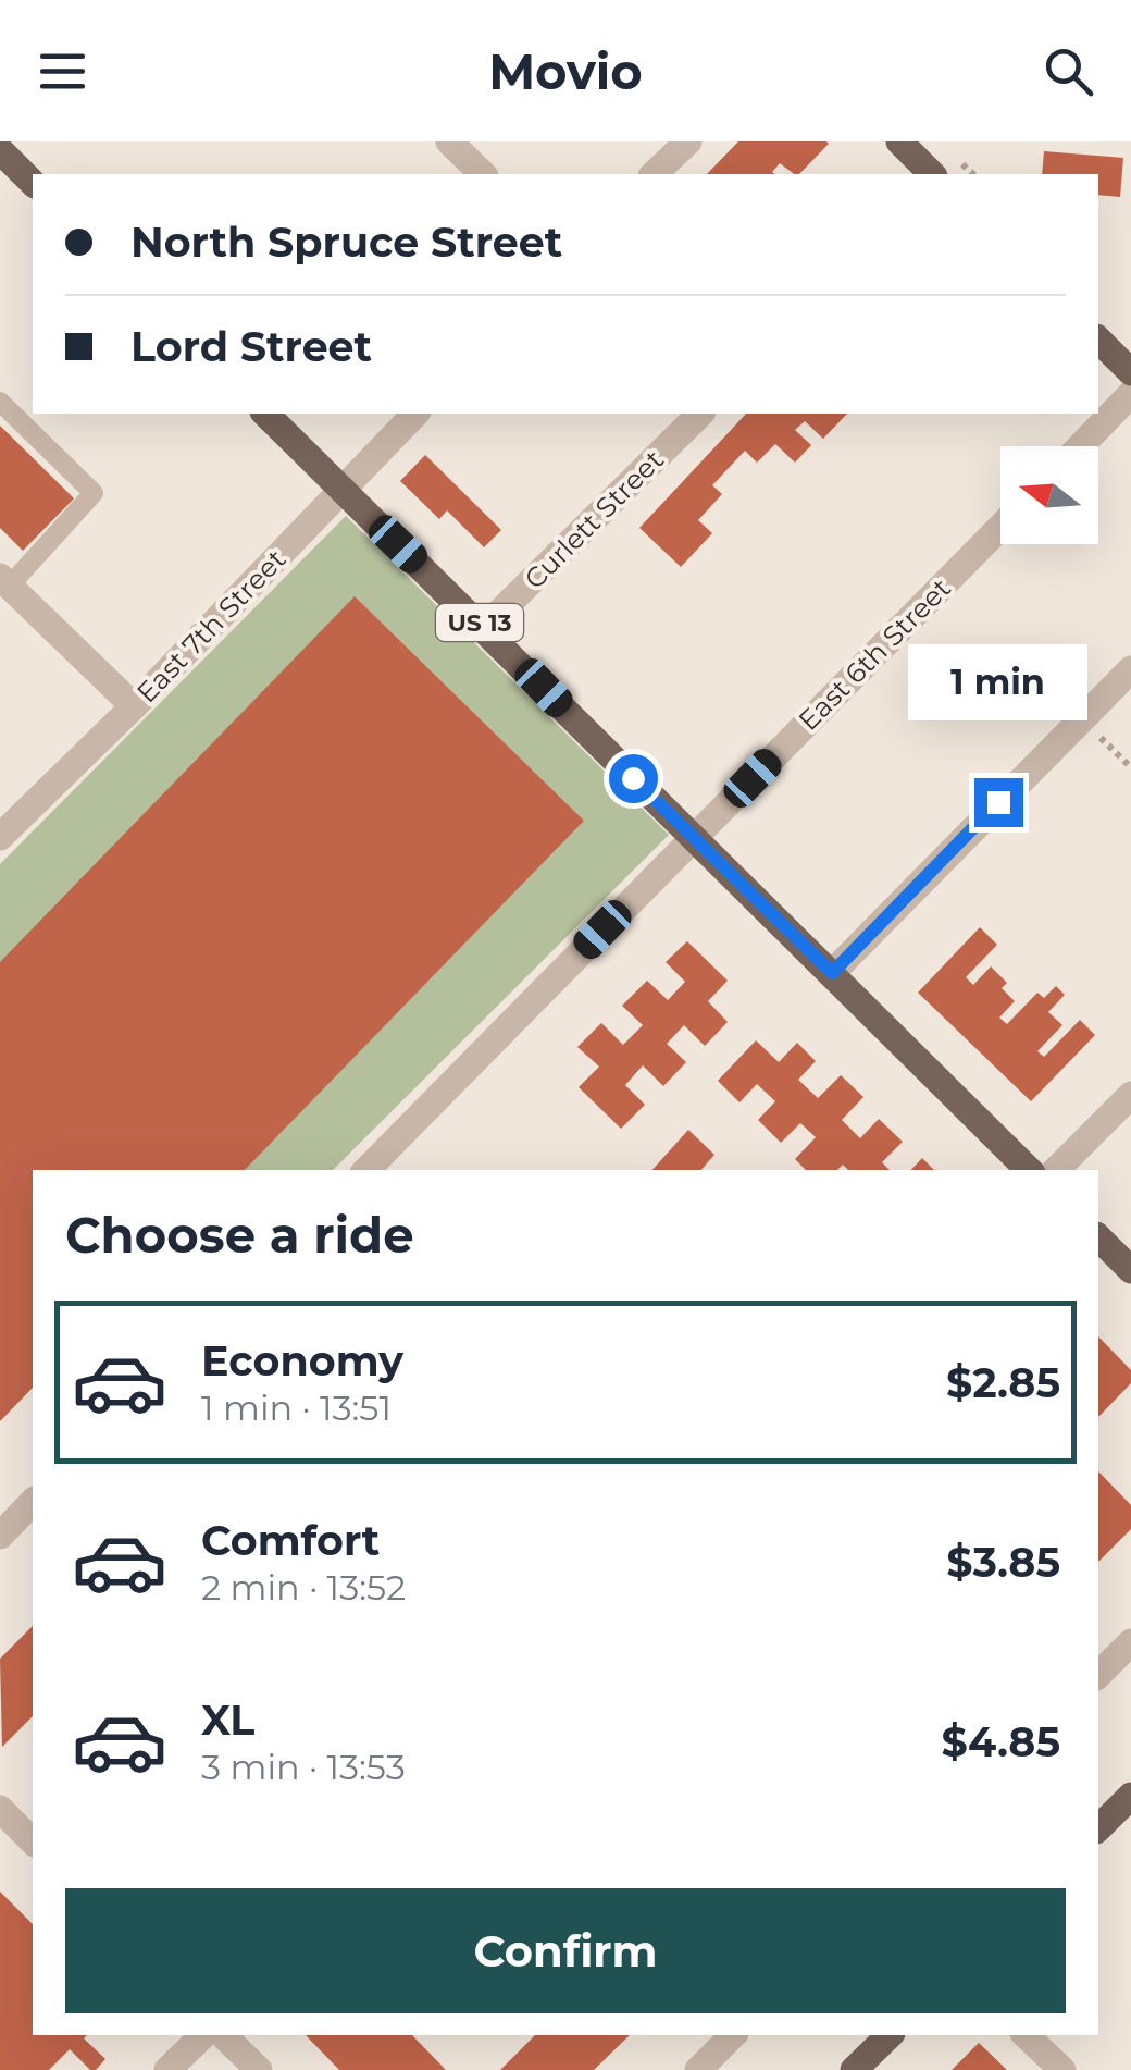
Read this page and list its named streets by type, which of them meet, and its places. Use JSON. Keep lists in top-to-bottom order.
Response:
{
  "streets": {
    "main road": ["US 13"],
    "street": ["Curlett Street", "East 7th Street", "East 6th Street"]
  },
  "crossings": [
    ["Curlett Street", "US 13"],
    ["US 13", "East 7th Street"],
    ["US 13", "East 6th Street"]
  ],
  "north": "left",
  "page": {
    "header": "Movio",
    "banner": ["North Spruce Street", "Lord Street"],
    "bubble": "1 min",
    "heading": "Choose a ride",
    "list": [
      {
        "name": "Economy",
        "note": "1 min · 13:51",
        "value": "$2.85"
      },
      {
        "name": "Comfort",
        "note": "2 min · 13:52",
        "value": "$3.85"
      },
      {
        "name": "XL",
        "note": "3 min · 13:53",
        "value": "$4.85"
      }
    ],
    "buttons": "Confirm"
  }
}
